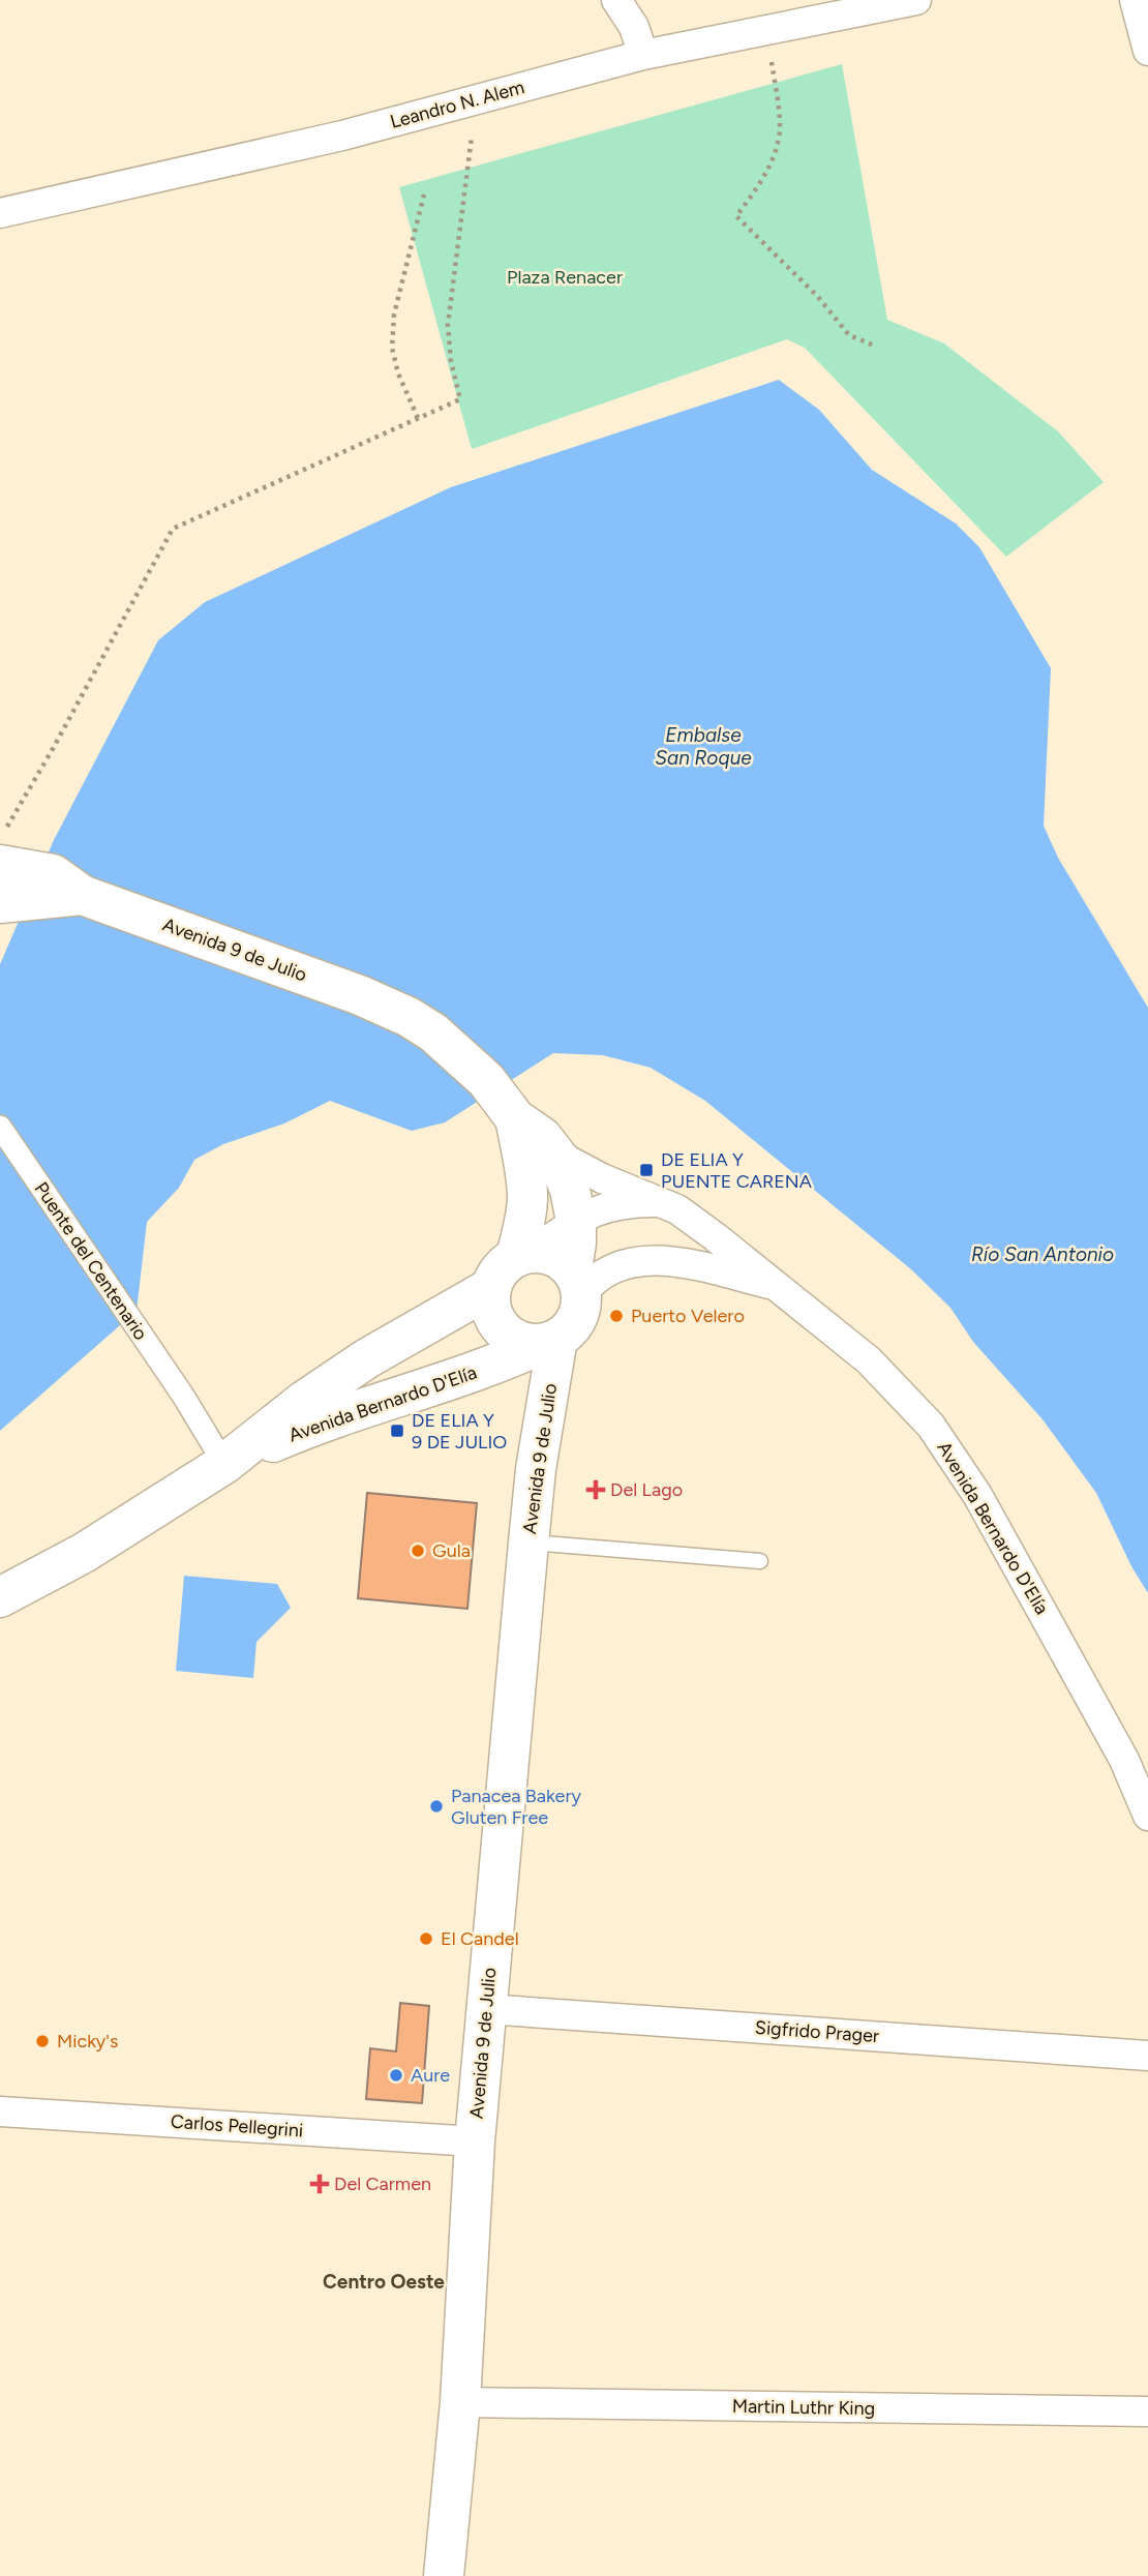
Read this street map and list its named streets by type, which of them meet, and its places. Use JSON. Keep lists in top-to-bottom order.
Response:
{
  "streets": {
    "main road": ["Avenida 9 de Julio", "Avenida Bernardo D'Elía"],
    "street": [
      "Leandro N. Alem",
      "Puente del Centenario",
      "Sigfrido Prager",
      "Carlos Pellegrini",
      "Martin Luthr King"
    ]
  },
  "crossings": [
    ["Avenida 9 de Julio", "Avenida Bernardo D'Elía"],
    ["Avenida 9 de Julio", "Sigfrido Prager"],
    ["Avenida 9 de Julio", "Carlos Pellegrini"],
    ["Avenida 9 de Julio", "Martin Luthr King"],
    ["Puente del Centenario", "Avenida Bernardo D'Elía"]
  ],
  "districts": ["Centro Oeste"],
  "water": ["Embalse San Roque", "Río San Antonio"],
  "parks": ["Plaza Renacer"],
  "places": {
    "transit": ["DE ELIA Y PUENTE CARENA", "DE ELIA Y 9 DE JULIO"],
    "other": [
      "Puerto Velero",
      "Gula",
      "Panacea Bakery Gluten Free",
      "El Candel",
      "Micky's",
      "Aure"
    ],
    "health": ["Del Lago", "Del Carmen"]
  }
}
